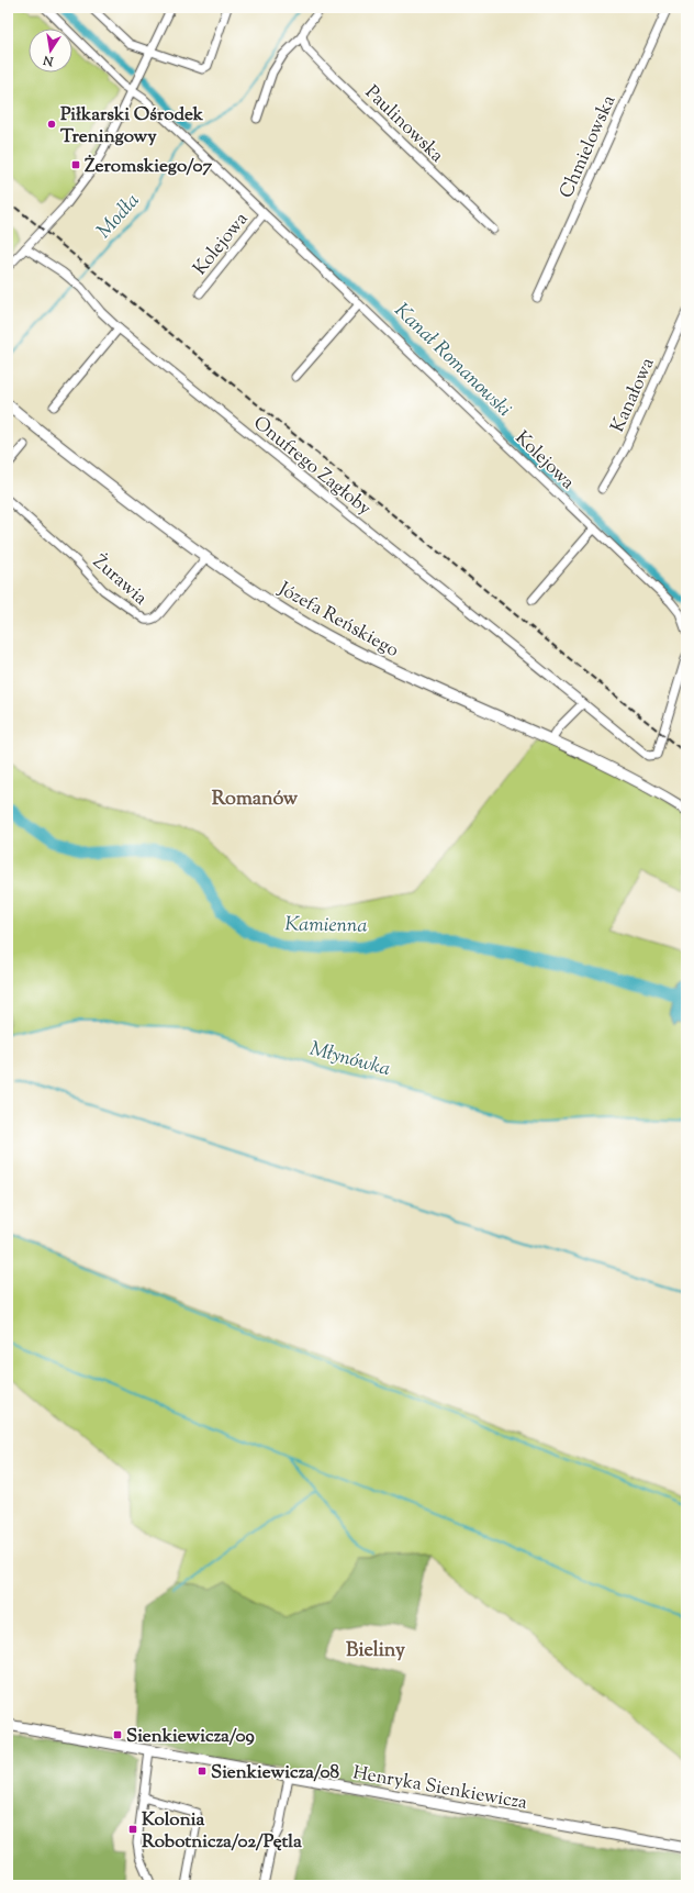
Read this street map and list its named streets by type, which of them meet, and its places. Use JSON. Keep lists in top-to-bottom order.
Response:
{
  "streets": {
    "main road": ["Józefa Reńskiego", "Henryka Sienkiewicza"],
    "street": [
      "Paulinowska",
      "Chmielowska",
      "Kolejowa",
      "Kanałowa",
      "Onufrego Zagłoby",
      "Żurawia"
    ]
  },
  "crossings": [
    ["Żurawia", "Józefa Reńskiego"]
  ],
  "districts": ["Romanów", "Bieliny"],
  "water": [
    "Modła",
    "Kanał Romanowski",
    "Kamienna",
    "Młynówka"
  ],
  "places": {
    "other": ["Piłkarski Ośrodek Treningowy"],
    "transit": [
      "Żeromskiego/07",
      "Sienkiewicza/09",
      "Sienkiewicza/08",
      "Kolonia Robotnicza/02/Pętla"
    ]
  },
  "north": "bottom"
}
